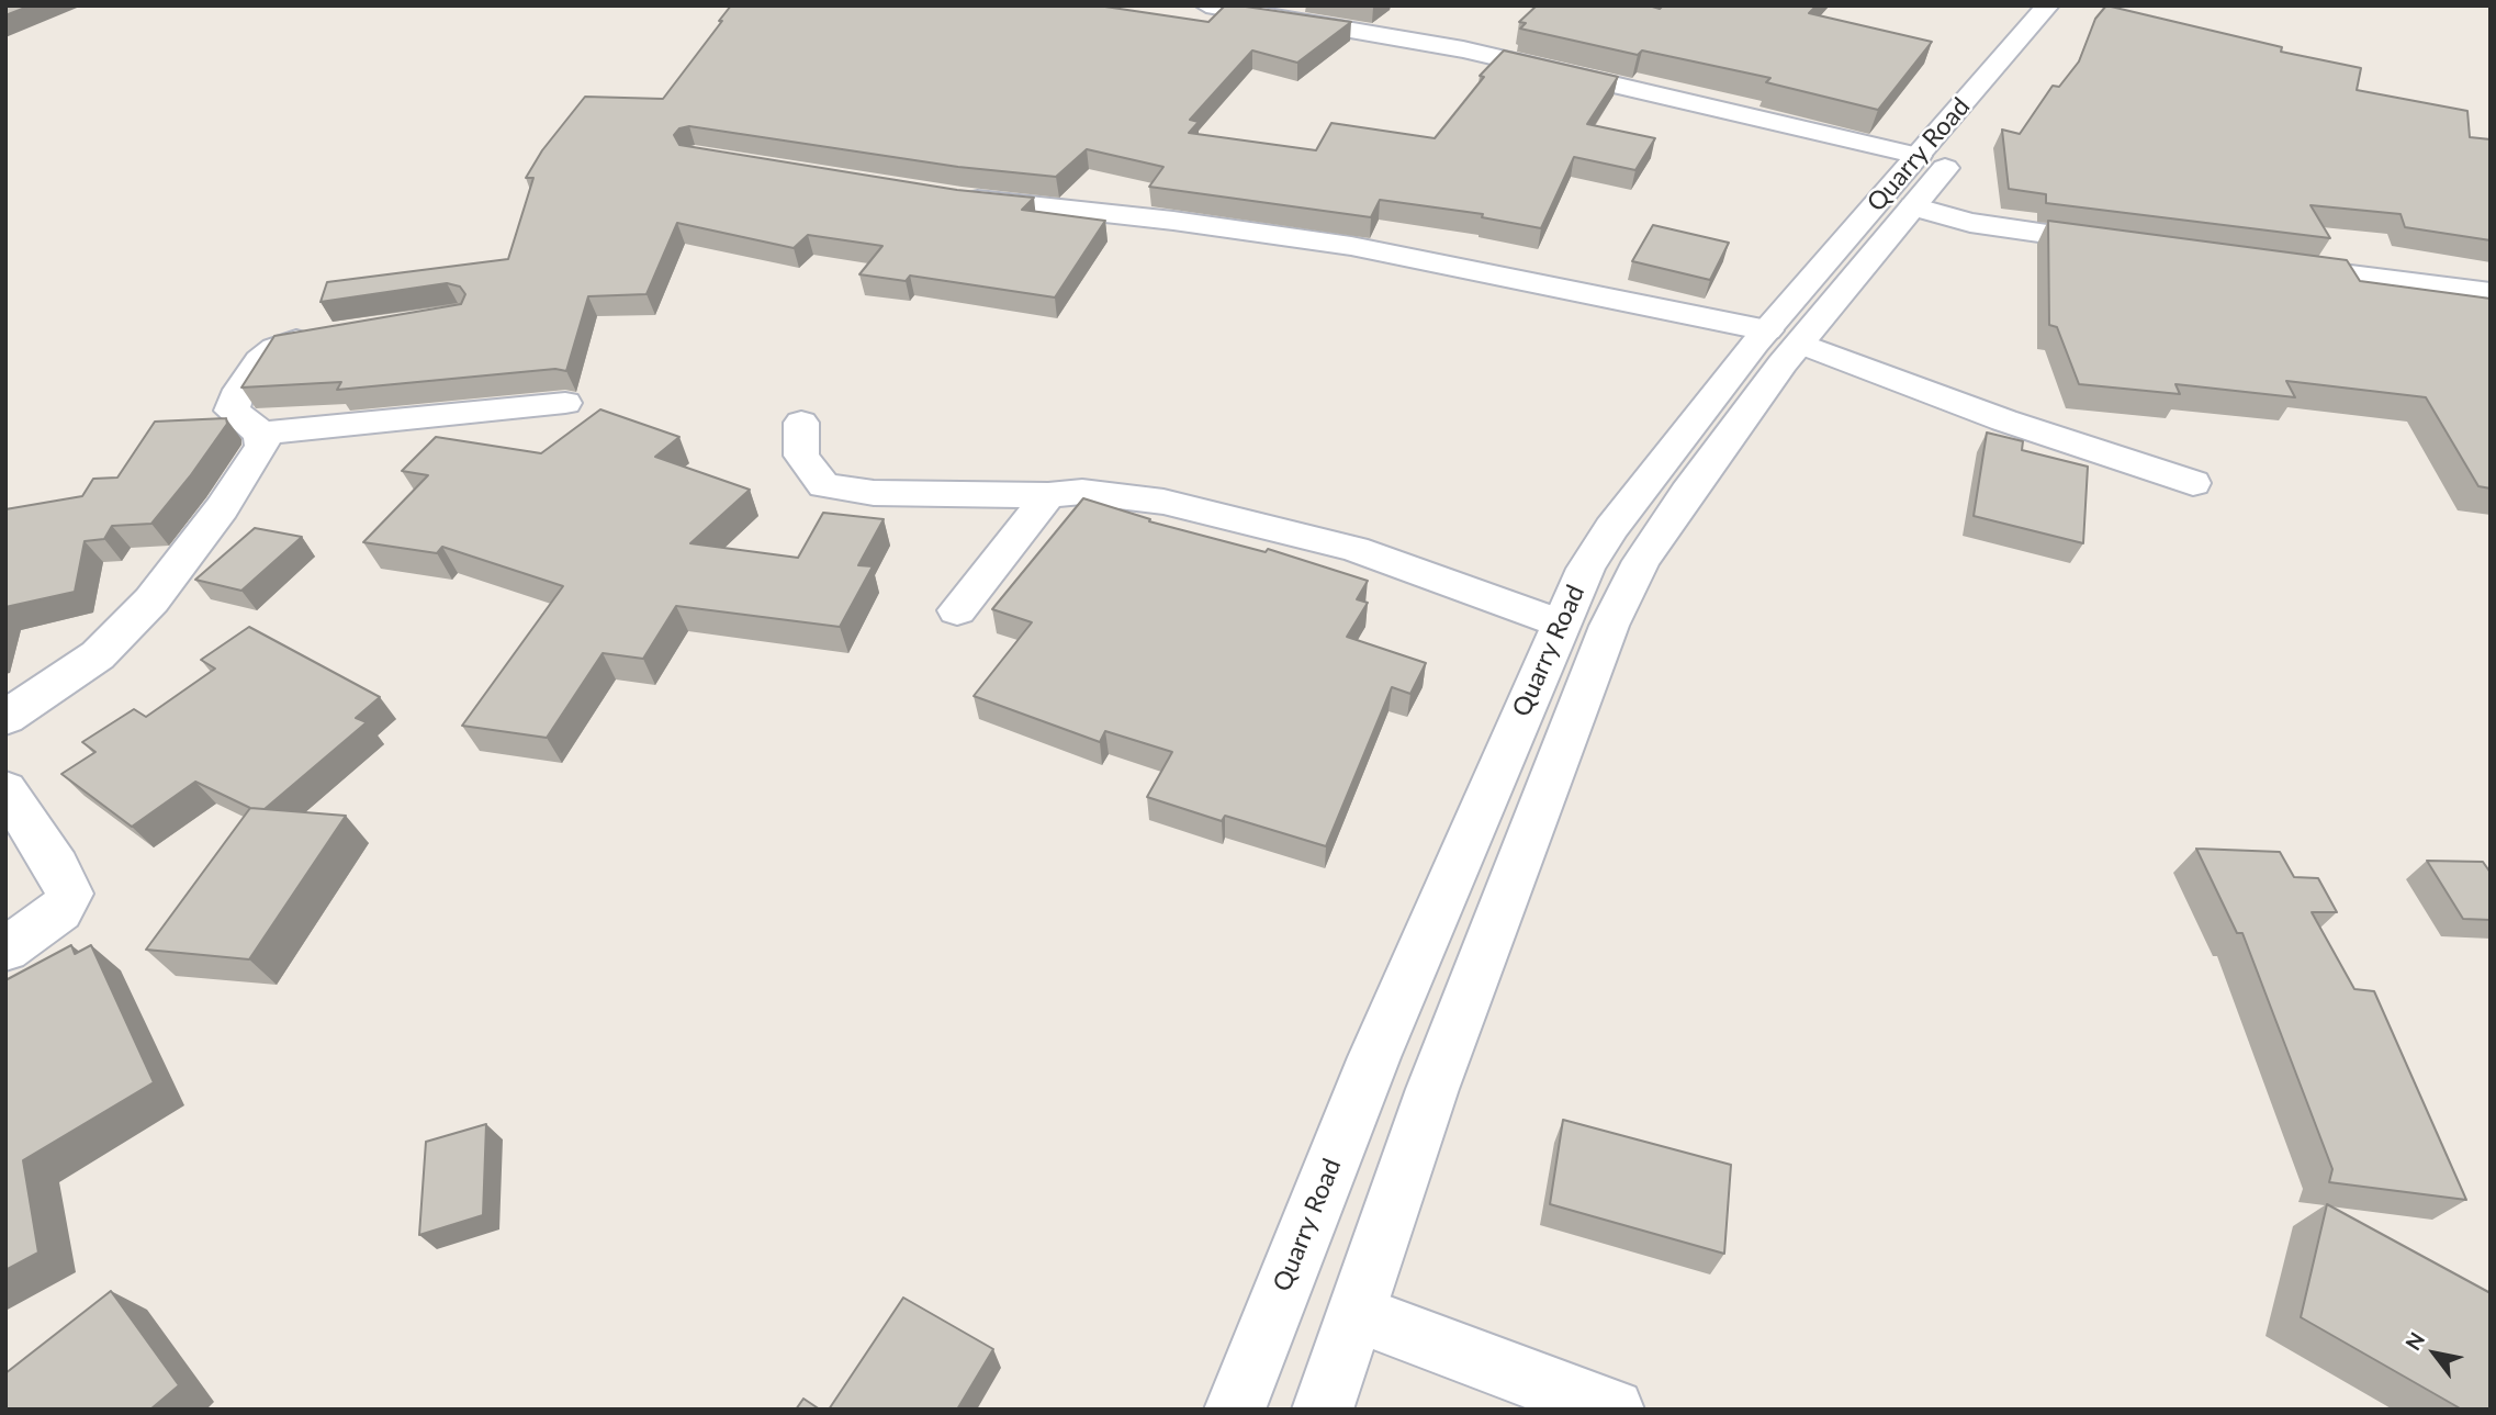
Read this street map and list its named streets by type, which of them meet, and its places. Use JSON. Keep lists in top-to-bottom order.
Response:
{
  "streets": {
    "street": ["Quarry Road"]
  },
  "north": "top left"
}
